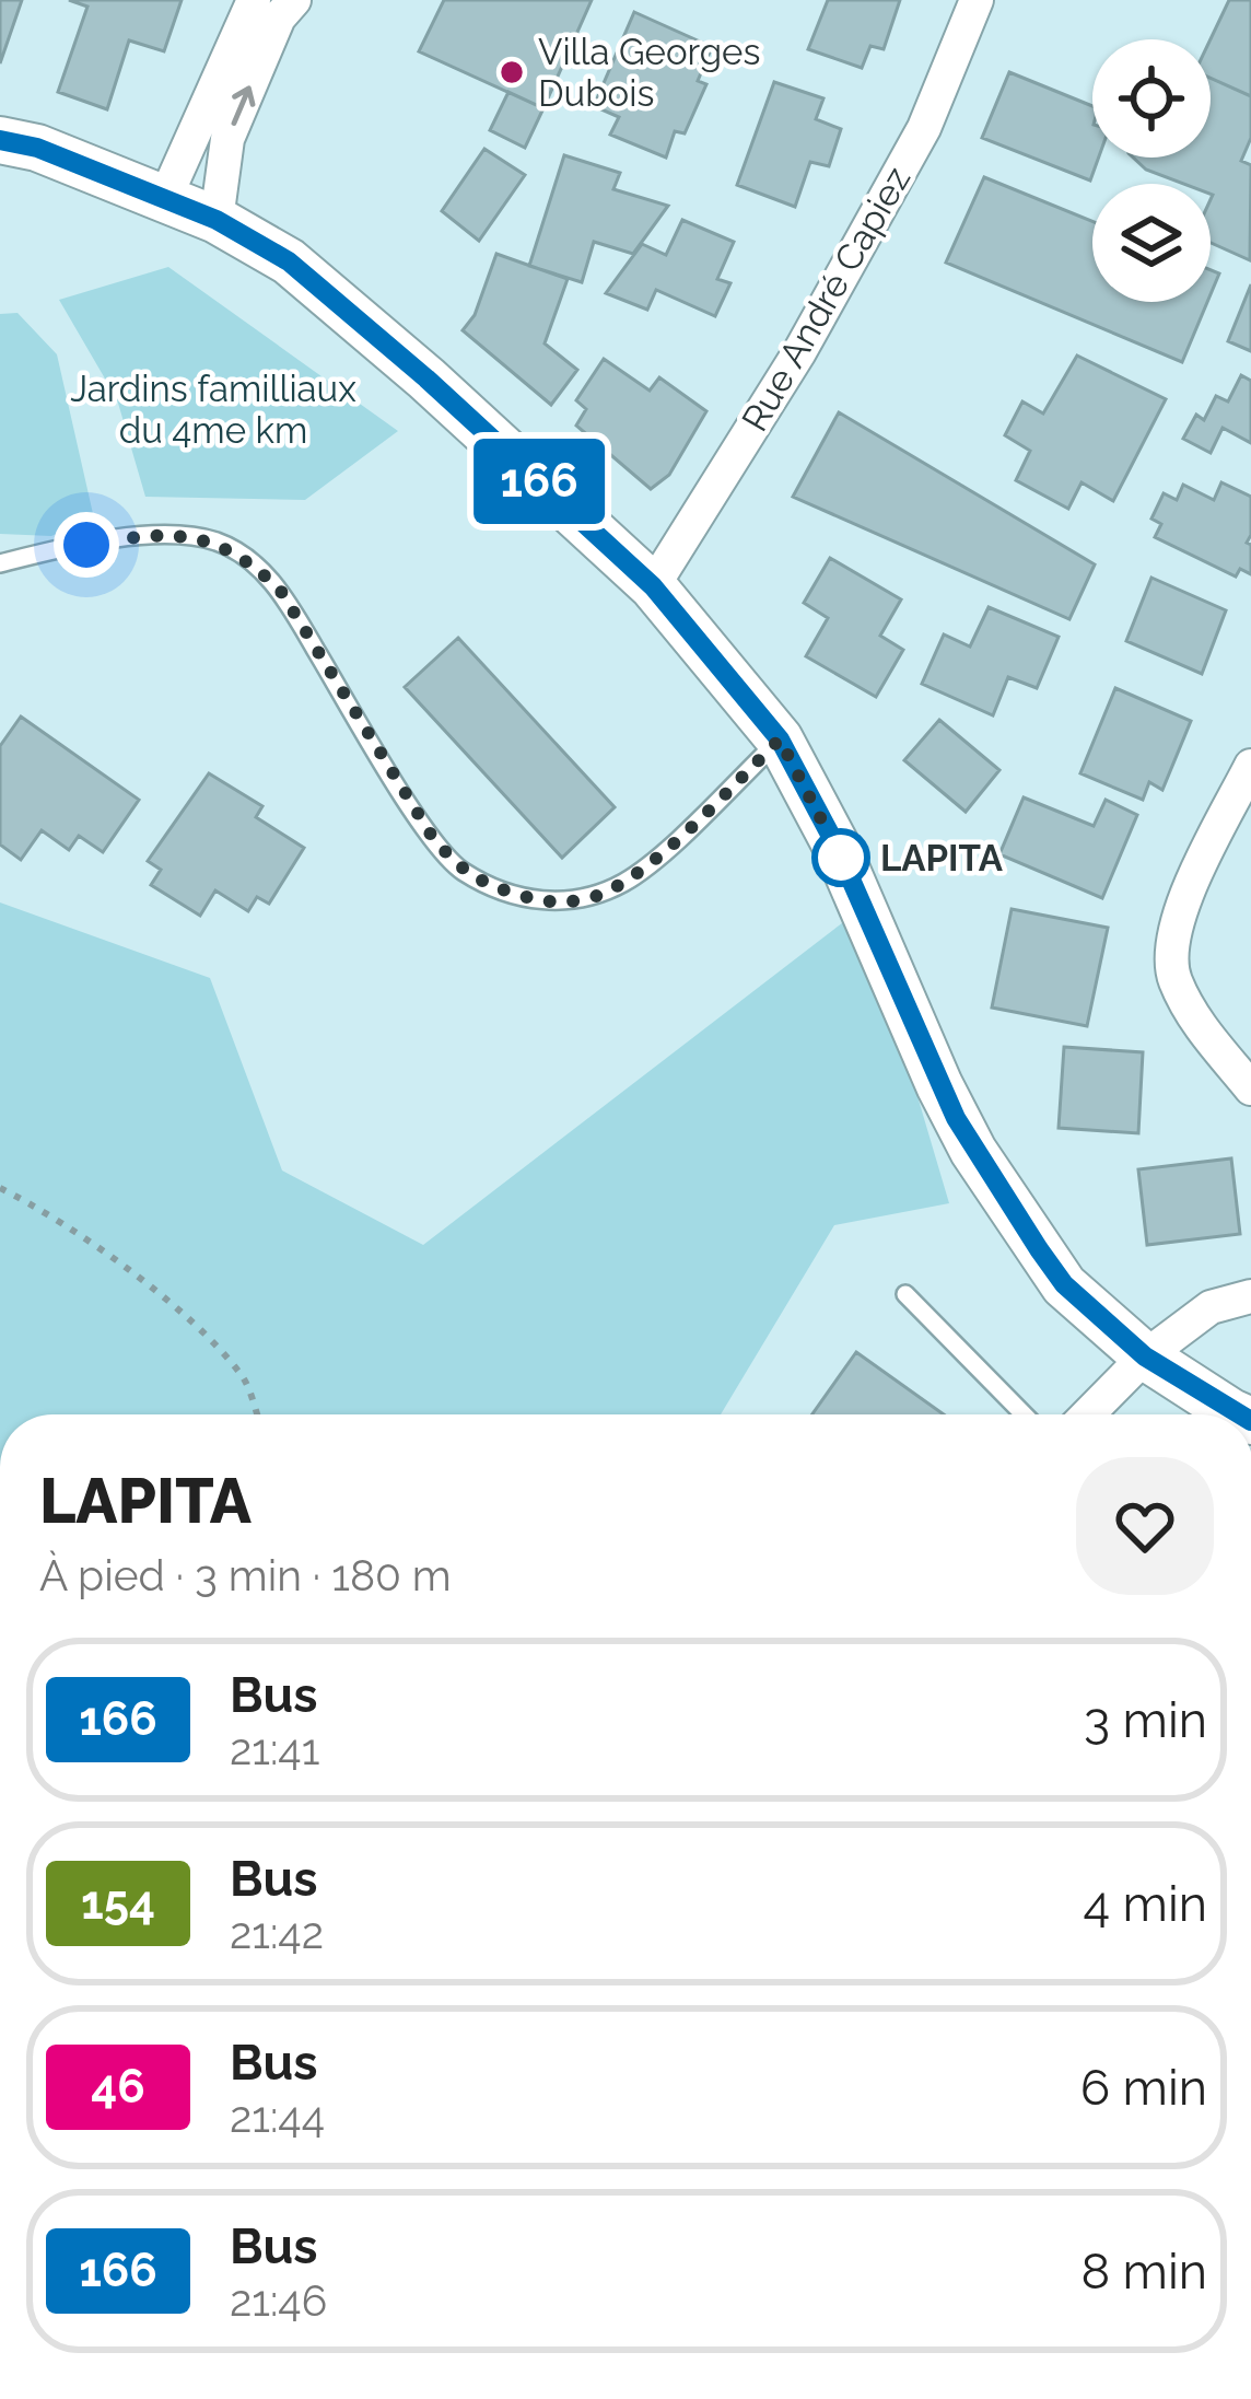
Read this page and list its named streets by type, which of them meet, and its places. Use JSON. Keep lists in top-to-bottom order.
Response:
{
  "streets": {
    "street": ["Rue André Capiez"]
  },
  "parks": ["Jardins familliaux du 4me km"],
  "places": ["Villa Georges Dubois", "LAPITA"],
  "lines": ["bus line 166"],
  "page": {
    "on_map": "166",
    "heading": ["LAPITA", "À pied · 3 min · 180 m"],
    "list": [
      {
        "mark": "166",
        "name": "Bus",
        "note": "21:41",
        "value": "3 min"
      },
      {
        "mark": "154",
        "name": "Bus",
        "note": "21:42",
        "value": "4 min"
      },
      {
        "mark": "46",
        "name": "Bus",
        "note": "21:44",
        "value": "6 min"
      },
      {
        "mark": "166",
        "name": "Bus",
        "note": "21:46",
        "value": "8 min"
      }
    ]
  }
}
